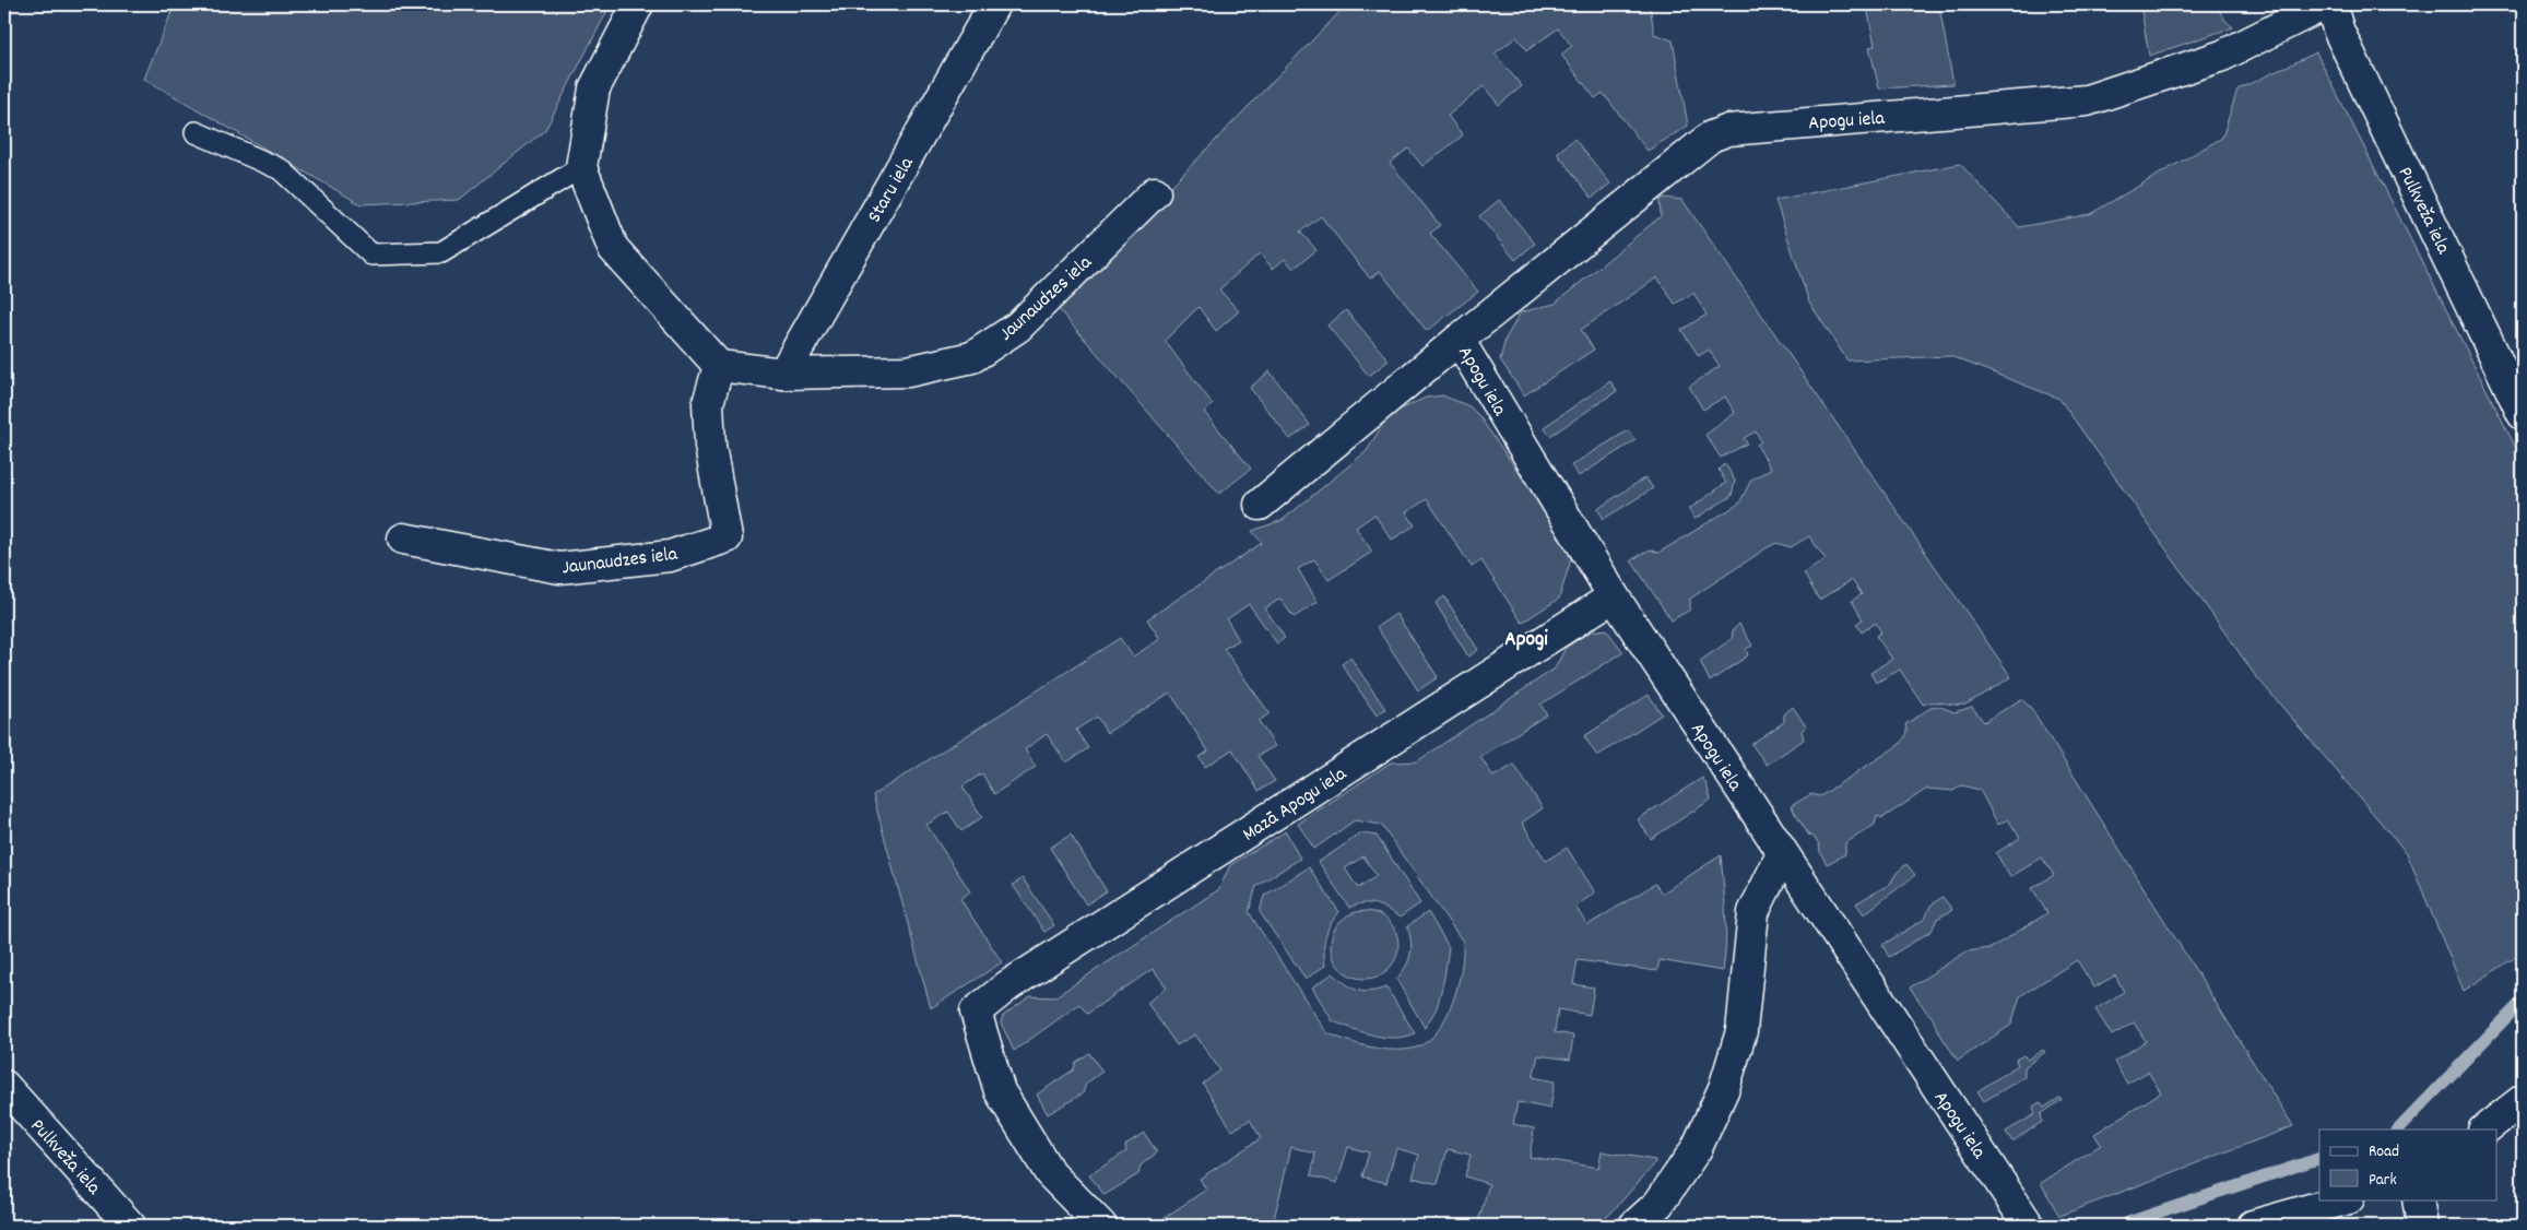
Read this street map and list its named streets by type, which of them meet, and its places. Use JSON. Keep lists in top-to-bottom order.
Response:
{
  "streets": {
    "street": [
      "Apogu iela",
      "Staru iela",
      "Pulkveža iela",
      "Jaunaudzes iela",
      "Mazā Apogu iela"
    ]
  },
  "crossings": [
    ["Apogu iela", "Mazā Apogu iela"],
    ["Staru iela", "Jaunaudzes iela"]
  ],
  "districts": ["Apogi"],
  "legend": ["Road", "Park"]
}
